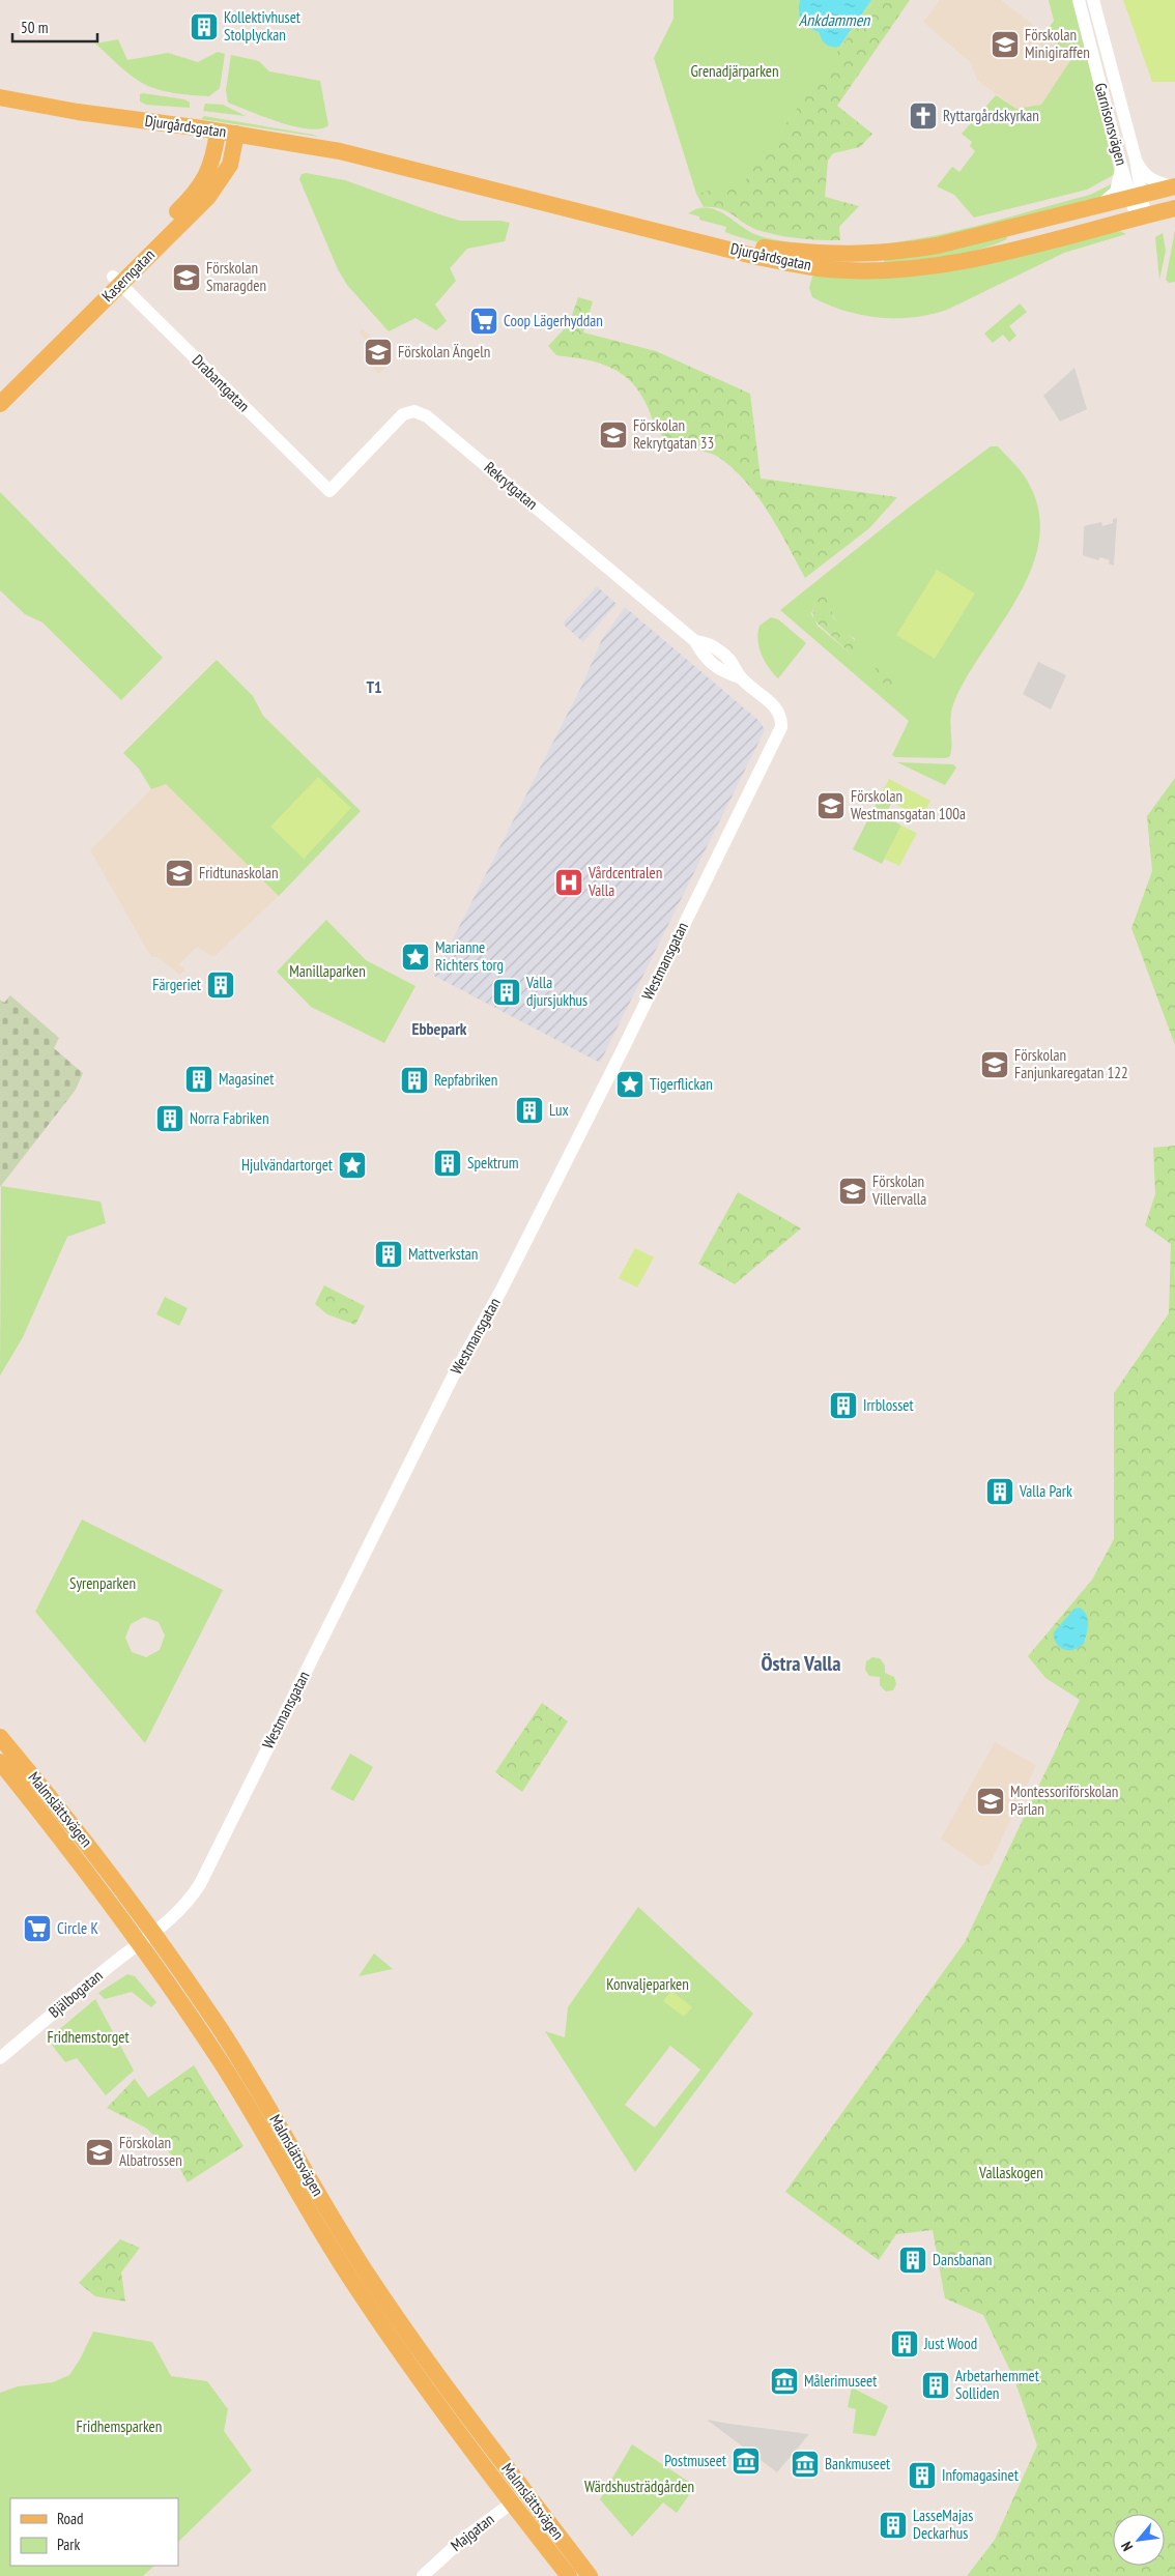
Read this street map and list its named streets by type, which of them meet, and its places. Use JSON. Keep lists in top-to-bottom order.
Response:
{
  "streets": {
    "main road": ["Djurgårdsgatan", "Kaserngatan", "Malmslättsvägen"],
    "street": [
      "Garnisonsvägen",
      "Drabantgatan",
      "Rekrytgatan",
      "Westmansgatan",
      "Bjälbogatan",
      "Majgatan"
    ]
  },
  "crossings": [
    ["Garnisonsvägen", "Djurgårdsgatan"],
    ["Djurgårdsgatan", "Kaserngatan"],
    ["Kaserngatan", "Drabantgatan"],
    ["Drabantgatan", "Rekrytgatan"],
    ["Rekrytgatan", "Westmansgatan"],
    ["Westmansgatan", "Malmslättsvägen"],
    ["Westmansgatan", "Bjälbogatan"],
    ["Malmslättsvägen", "Bjälbogatan"],
    ["Malmslättsvägen", "Majgatan"]
  ],
  "districts": ["T1", "Ebbepark", "Östra Valla"],
  "water": ["Ankdammen"],
  "parks": [
    "Grenadjärparken",
    "Manillaparken",
    "Syrenparken",
    "Konvaljeparken",
    "Fridhemstorget",
    "Vallaskogen",
    "Fridhemsparken",
    "Wärdshusträdgården"
  ],
  "places": {
    "building": [
      "Kollektivhuset Stolplyckan",
      "Färgeriet",
      "Valla djursjukhus",
      "Magasinet",
      "Repfabriken",
      "Lux",
      "Norra Fabriken",
      "Spektrum",
      "Mattverkstan",
      "Irrblosset",
      "Valla Park",
      "Dansbanan",
      "Just Wood",
      "Arbetarhemmet Solliden",
      "Infomagasinet",
      "LasseMajas Deckarhus"
    ],
    "school or university": [
      "Förskolan Minigiraffen",
      "Förskolan Smaragden",
      "Förskolan Ängeln",
      "Förskolan Rekrytgatan 33",
      "Förskolan Westmansgatan 100a",
      "Fridtunaskolan",
      "Förskolan Fanjunkaregatan 122",
      "Förskolan Villervalla",
      "Montessoriförskolan Pärlan",
      "Förskolan Albatrossen"
    ],
    "church": ["Ryttargårdskyrkan"],
    "supermarket": ["Coop Lägerhyddan", "Circle K"],
    "hospital": ["Vårdcentralen Valla"],
    "place": ["Marianne Richters torg", "Tigerflickan", "Hjulvändartorget"],
    "museum": ["Målerimuseet", "Postmuseet", "Bankmuseet"]
  },
  "legend": ["Road", "Park"],
  "scale_bar": "50 m",
  "north": "bottom left"
}
